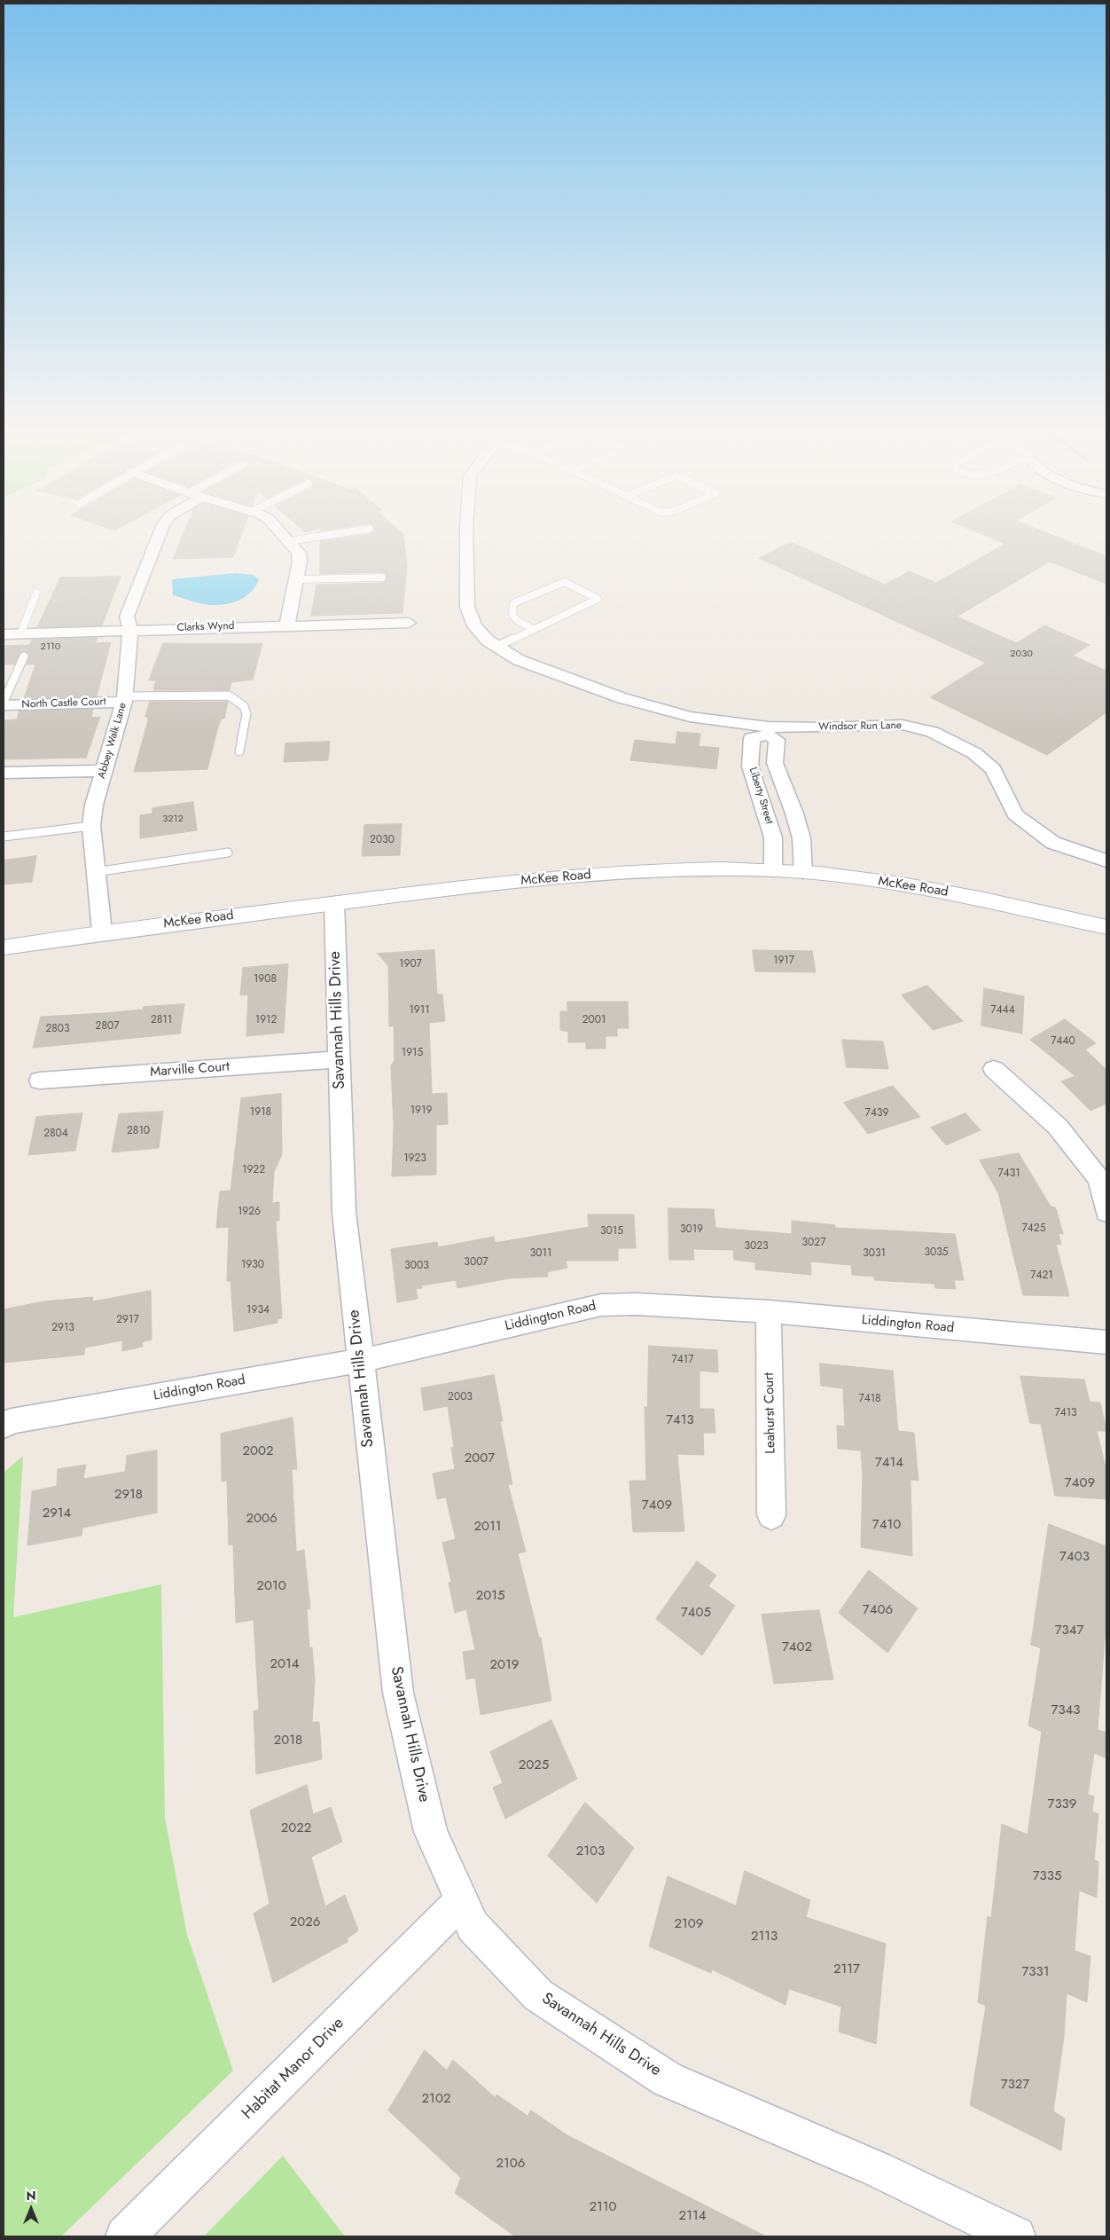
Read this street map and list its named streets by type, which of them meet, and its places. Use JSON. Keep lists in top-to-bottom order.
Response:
{
  "streets": {
    "street": [
      "Clarks Wynd",
      "North Castle Court",
      "Windsor Run Lane",
      "Abbey Walk Lane",
      "Liberty Street",
      "McKee Road",
      "Savannah Hills Drive",
      "Marville Court",
      "Liddington Road",
      "Leahurst Court",
      "Habitat Manor Drive"
    ]
  },
  "crossings": [
    ["Clarks Wynd", "Abbey Walk Lane"],
    ["North Castle Court", "Abbey Walk Lane"],
    ["Windsor Run Lane", "Liberty Street"],
    ["Abbey Walk Lane", "McKee Road"],
    ["Liberty Street", "McKee Road"],
    ["McKee Road", "Savannah Hills Drive"],
    ["Savannah Hills Drive", "Marville Court"],
    ["Savannah Hills Drive", "Liddington Road"],
    ["Savannah Hills Drive", "Habitat Manor Drive"],
    ["Liddington Road", "Leahurst Court"]
  ],
  "house_numbers": [
    "2110",
    "2030",
    "3212",
    "2030",
    "1917",
    "1907",
    "1908",
    "1911",
    "7444",
    "2811",
    "1912",
    "2001",
    "2807",
    "2803",
    "7440",
    "1915",
    "1919",
    "1918",
    "7439",
    "2810",
    "2804",
    "1923",
    "1922",
    "7431",
    "1926",
    "7425",
    "3019",
    "3015",
    "3027",
    "3023",
    "3035",
    "3011",
    "3031",
    "3007",
    "1930",
    "3003",
    "7421",
    "1934",
    "2917",
    "2913",
    "7417",
    "2003",
    "7418",
    "7413",
    "7413",
    "2002",
    "2007",
    "7414",
    "7409",
    "2918",
    "7409",
    "2914",
    "2006",
    "7410",
    "2011",
    "7403",
    "2010",
    "2015",
    "7406",
    "7405",
    "7347",
    "7402",
    "2014",
    "2019",
    "7343",
    "2018",
    "2025",
    "7339",
    "2022",
    "2103",
    "7335",
    "2026",
    "2109",
    "2113",
    "2117",
    "7331",
    "7327",
    "2102",
    "2106",
    "2110",
    "2114"
  ],
  "north": "top"
}
